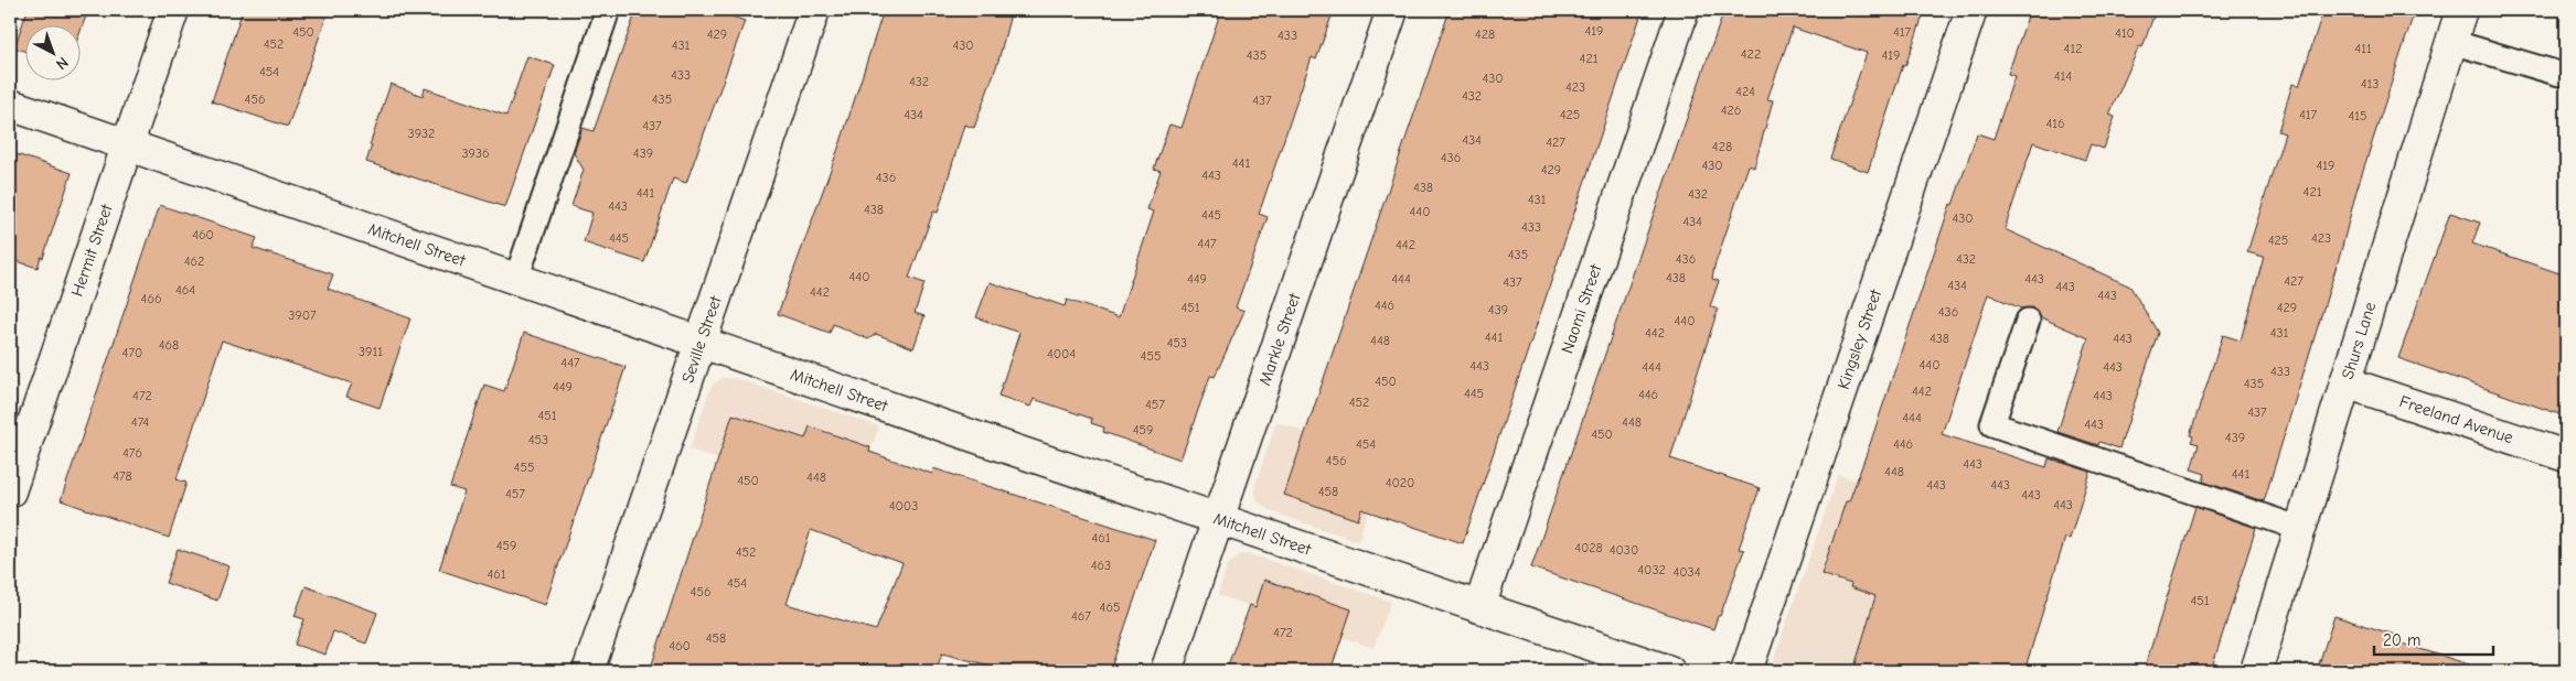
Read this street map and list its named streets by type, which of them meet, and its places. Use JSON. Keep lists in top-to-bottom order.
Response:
{
  "streets": {
    "street": [
      "Mitchell Street",
      "Hermit Street",
      "Naomi Street",
      "Seville Street",
      "Markle Street",
      "Kingsley Street",
      "Shurs Lane",
      "Freeland Avenue"
    ]
  },
  "crossings": [
    ["Mitchell Street", "Hermit Street"],
    ["Mitchell Street", "Naomi Street"],
    ["Mitchell Street", "Seville Street"],
    ["Mitchell Street", "Markle Street"],
    ["Shurs Lane", "Freeland Avenue"]
  ],
  "house_numbers": [
    "419",
    "450",
    "417",
    "410",
    "429",
    "428",
    "433",
    "452",
    "431",
    "430",
    "412",
    "411",
    "422",
    "435",
    "419",
    "421",
    "454",
    "433",
    "414",
    "430",
    "432",
    "413",
    "423",
    "424",
    "432",
    "456",
    "435",
    "437",
    "426",
    "434",
    "425",
    "417",
    "415",
    "416",
    "437",
    "3932",
    "434",
    "427",
    "428",
    "3936",
    "439",
    "436",
    "441",
    "430",
    "419",
    "429",
    "443",
    "436",
    "438",
    "421",
    "441",
    "432",
    "431",
    "443",
    "438",
    "440",
    "445",
    "430",
    "434",
    "433",
    "460",
    "445",
    "423",
    "425",
    "447",
    "442",
    "435",
    "436",
    "432",
    "462",
    "440",
    "438",
    "449",
    "444",
    "443",
    "427",
    "437",
    "434",
    "443",
    "464",
    "442",
    "443",
    "466",
    "446",
    "451",
    "429",
    "439",
    "436",
    "3907",
    "440",
    "442",
    "431",
    "441",
    "438",
    "443",
    "448",
    "453",
    "468",
    "3911",
    "470",
    "4004",
    "455",
    "447",
    "440",
    "443",
    "444",
    "443",
    "433",
    "450",
    "435",
    "449",
    "442",
    "445",
    "446",
    "472",
    "443",
    "452",
    "457",
    "437",
    "451",
    "444",
    "474",
    "448",
    "443",
    "459",
    "450",
    "439",
    "453",
    "454",
    "446",
    "476",
    "456",
    "443",
    "455",
    "448",
    "441",
    "478",
    "448",
    "450",
    "4020",
    "443",
    "443",
    "458",
    "457",
    "443",
    "443",
    "4003",
    "461",
    "459",
    "4028",
    "4030",
    "452",
    "463",
    "4032",
    "4034",
    "461",
    "454",
    "456",
    "451",
    "465",
    "467",
    "472",
    "458",
    "460"
  ],
  "scale_bar": "20 m",
  "north": "bottom right"
}
